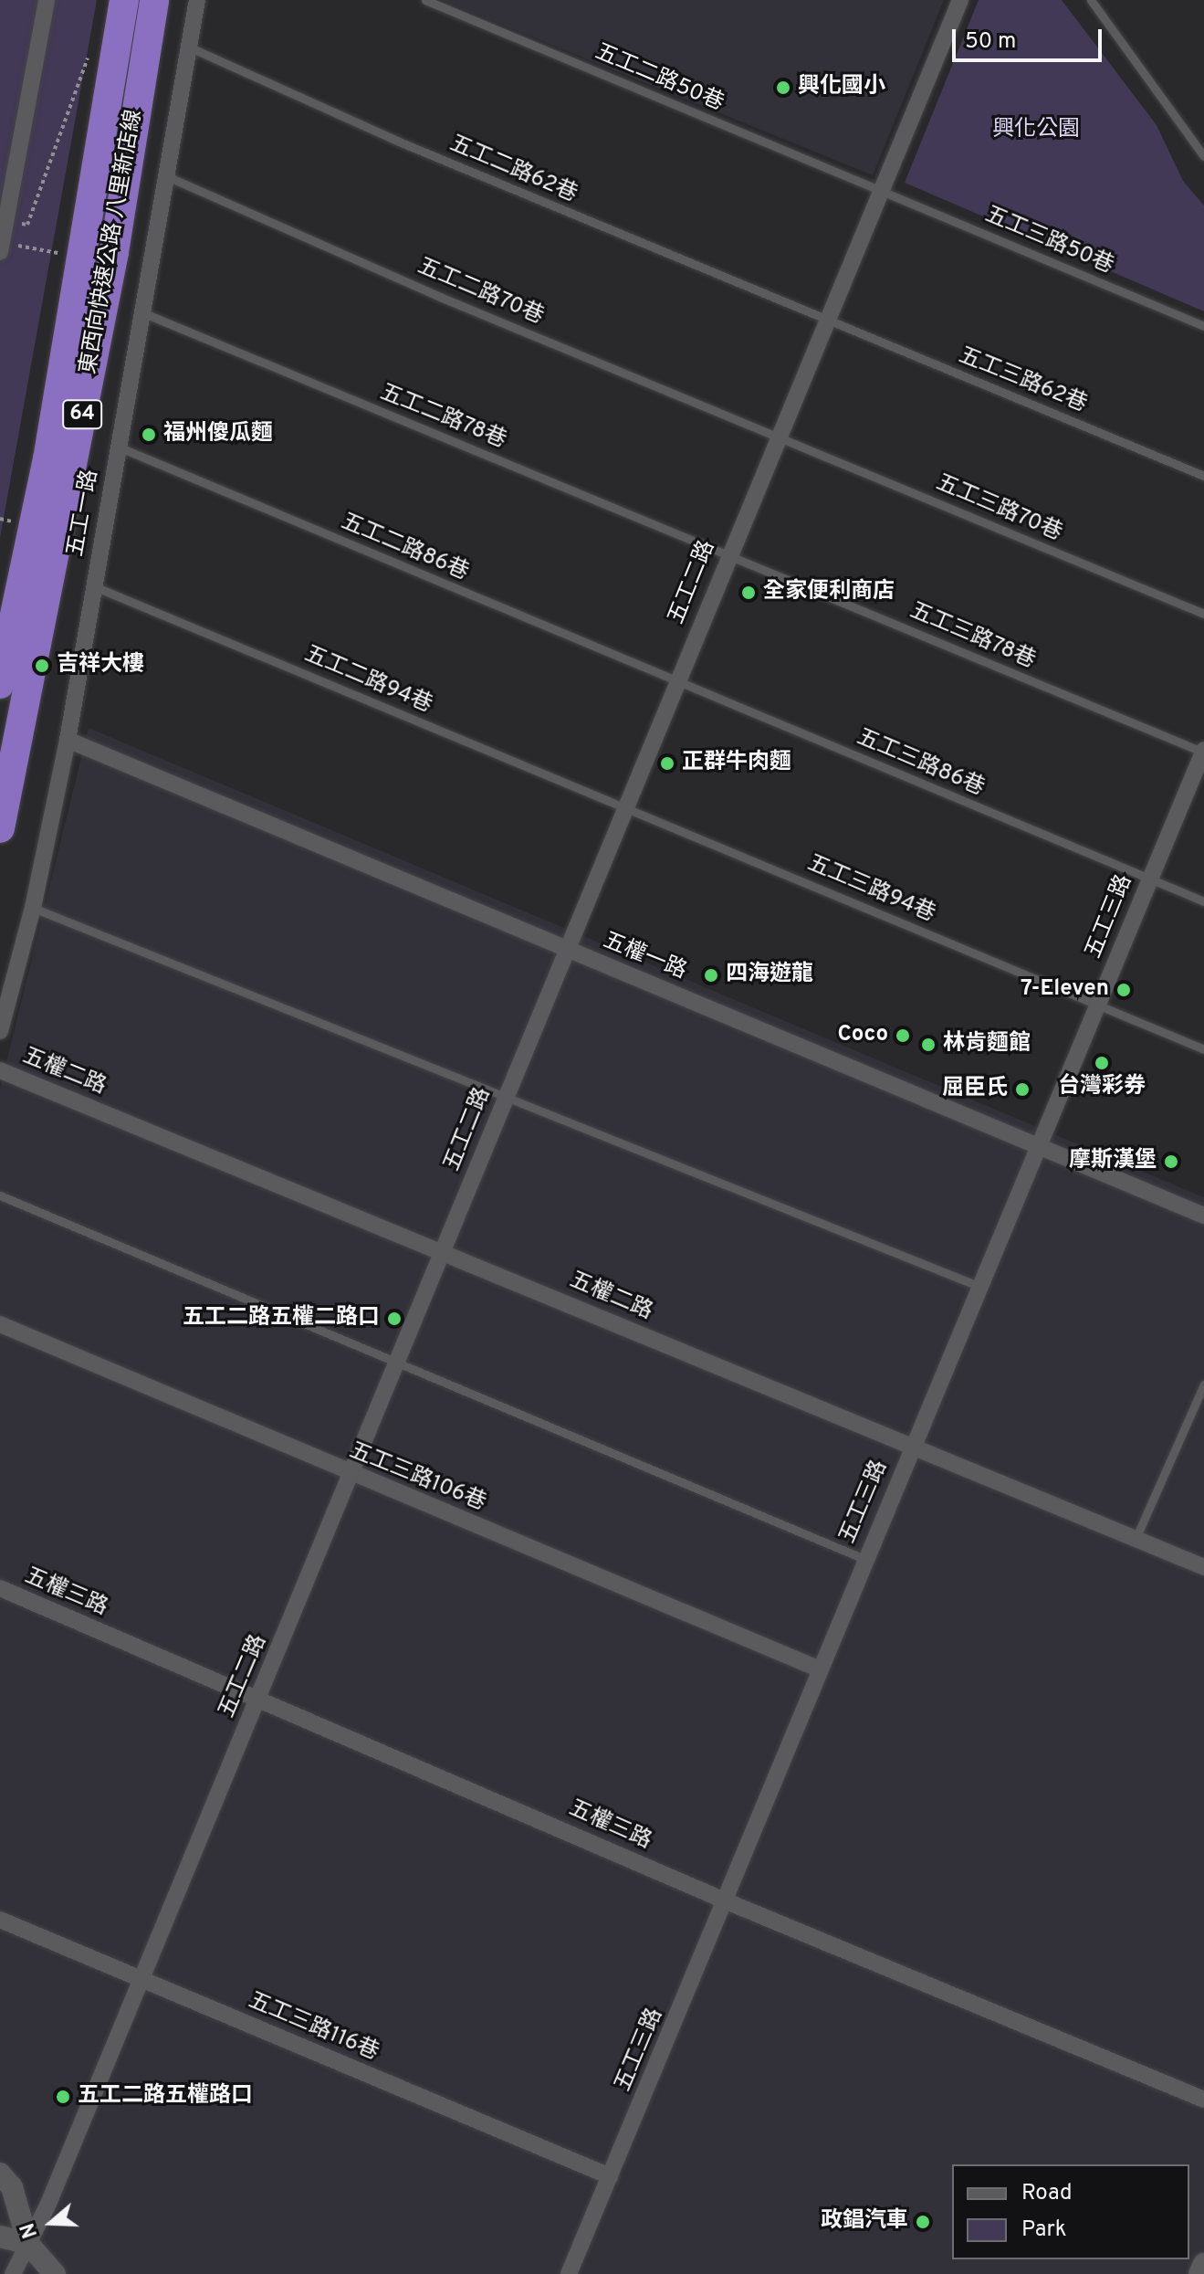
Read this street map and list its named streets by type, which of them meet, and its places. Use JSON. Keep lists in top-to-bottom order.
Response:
{
  "streets": {
    "highway": ["東西向快速公路 八里新店線", "64"],
    "street": [
      "五工一路",
      "五工二路",
      "五工三路",
      "五權一路",
      "五權二路",
      "五工三路106巷",
      "五權三路",
      "五工三路116巷"
    ],
    "lane": [
      "五工二路50巷",
      "五工二路62巷",
      "五工三路50巷",
      "五工二路70巷",
      "五工三路62巷",
      "五工二路78巷",
      "五工三路70巷",
      "五工二路86巷",
      "五工三路78巷",
      "五工二路94巷",
      "五工三路86巷",
      "五工三路94巷"
    ]
  },
  "crossings": [
    ["五工二路50巷", "五工三路50巷"],
    ["五工二路50巷", "五工二路"],
    ["五工二路62巷", "五工三路62巷"],
    ["五工二路62巷", "五工一路"],
    ["五工二路62巷", "五工二路"],
    ["五工三路50巷", "五工二路"],
    ["五工二路70巷", "五工三路70巷"],
    ["五工二路70巷", "五工一路"],
    ["五工二路70巷", "五工二路"],
    ["五工三路62巷", "五工二路"],
    ["五工二路78巷", "五工一路"],
    ["五工二路78巷", "五工二路"],
    ["五工二路78巷", "五工三路78巷"],
    ["五工三路70巷", "五工二路"],
    ["五工一路", "五工二路86巷"],
    ["五工一路", "五工二路94巷"],
    ["五工一路", "五權一路"],
    ["五工二路86巷", "五工二路"],
    ["五工二路86巷", "五工三路86巷"],
    ["五工二路", "五工三路78巷"],
    ["五工二路", "五工二路94巷"],
    ["五工二路", "五工三路86巷"],
    ["五工二路", "五工三路94巷"],
    ["五工二路", "五權一路"],
    ["五工二路", "五權二路"],
    ["五工二路", "五工三路106巷"],
    ["五工二路", "五權三路"],
    ["五工二路", "五工三路116巷"],
    ["五工三路78巷", "五工三路"],
    ["五工二路94巷", "五工三路94巷"],
    ["五工三路86巷", "五工三路"],
    ["五工三路94巷", "五工三路"],
    ["五工三路", "五權一路"],
    ["五工三路", "五權二路"],
    ["五工三路", "五工三路106巷"],
    ["五工三路", "五權三路"],
    ["五工三路", "五工三路116巷"]
  ],
  "parks": ["興化公園"],
  "places": [
    "興化國小",
    "福州傻瓜麵",
    "全家便利商店",
    "吉祥大樓",
    "正群牛肉麵",
    "四海遊龍",
    "7-Eleven",
    "Coco",
    "林肯麵館",
    "台灣彩券",
    "屈臣氏",
    "摩斯漢堡",
    "五工二路五權二路口",
    "五工二路五權路口",
    "政錩汽車"
  ],
  "legend": ["Road", "Park"],
  "scale_bar": "50 m",
  "north": "left"
}
